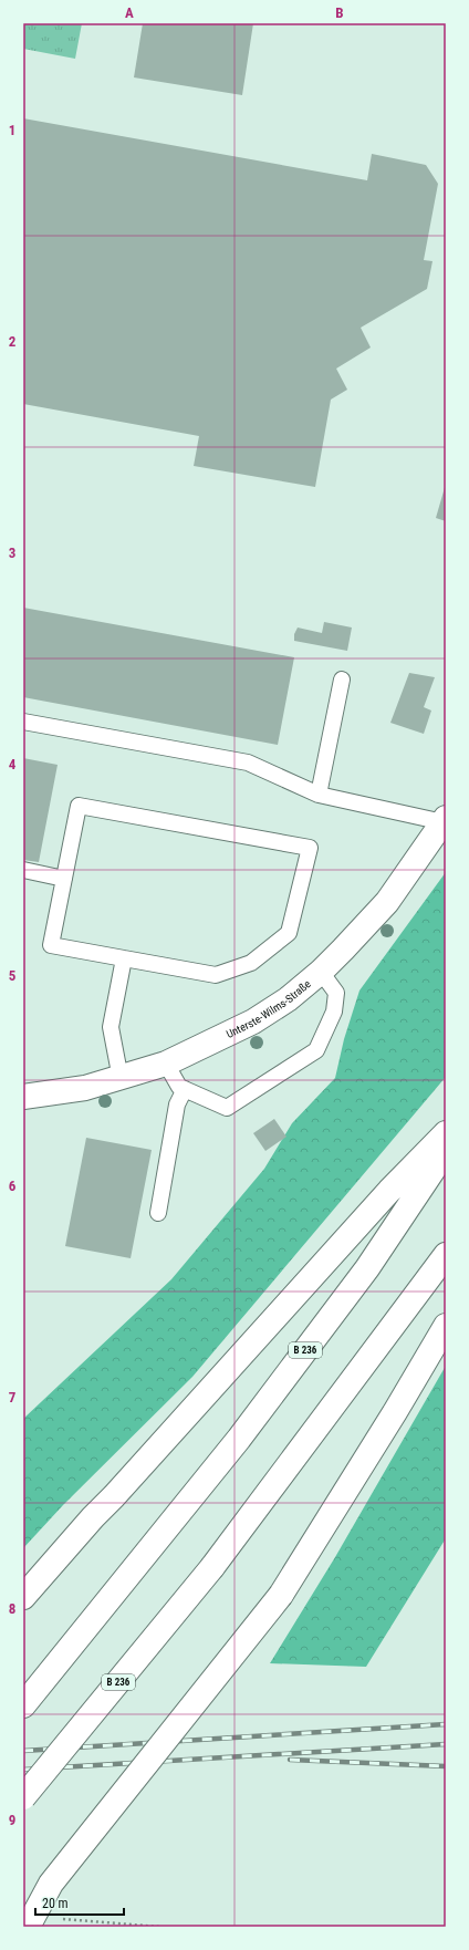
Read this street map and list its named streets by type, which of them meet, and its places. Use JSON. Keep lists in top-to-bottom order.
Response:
{
  "streets": {
    "main road": ["Unterste-Wilms-Straße", "B 236"]
  },
  "scale_bar": "20 m",
  "grid": {
    "columns": ["A", "B"],
    "rows": [
      "1",
      "2",
      "3",
      "4",
      "5",
      "6",
      "7",
      "8",
      "9"
    ]
  }
}
